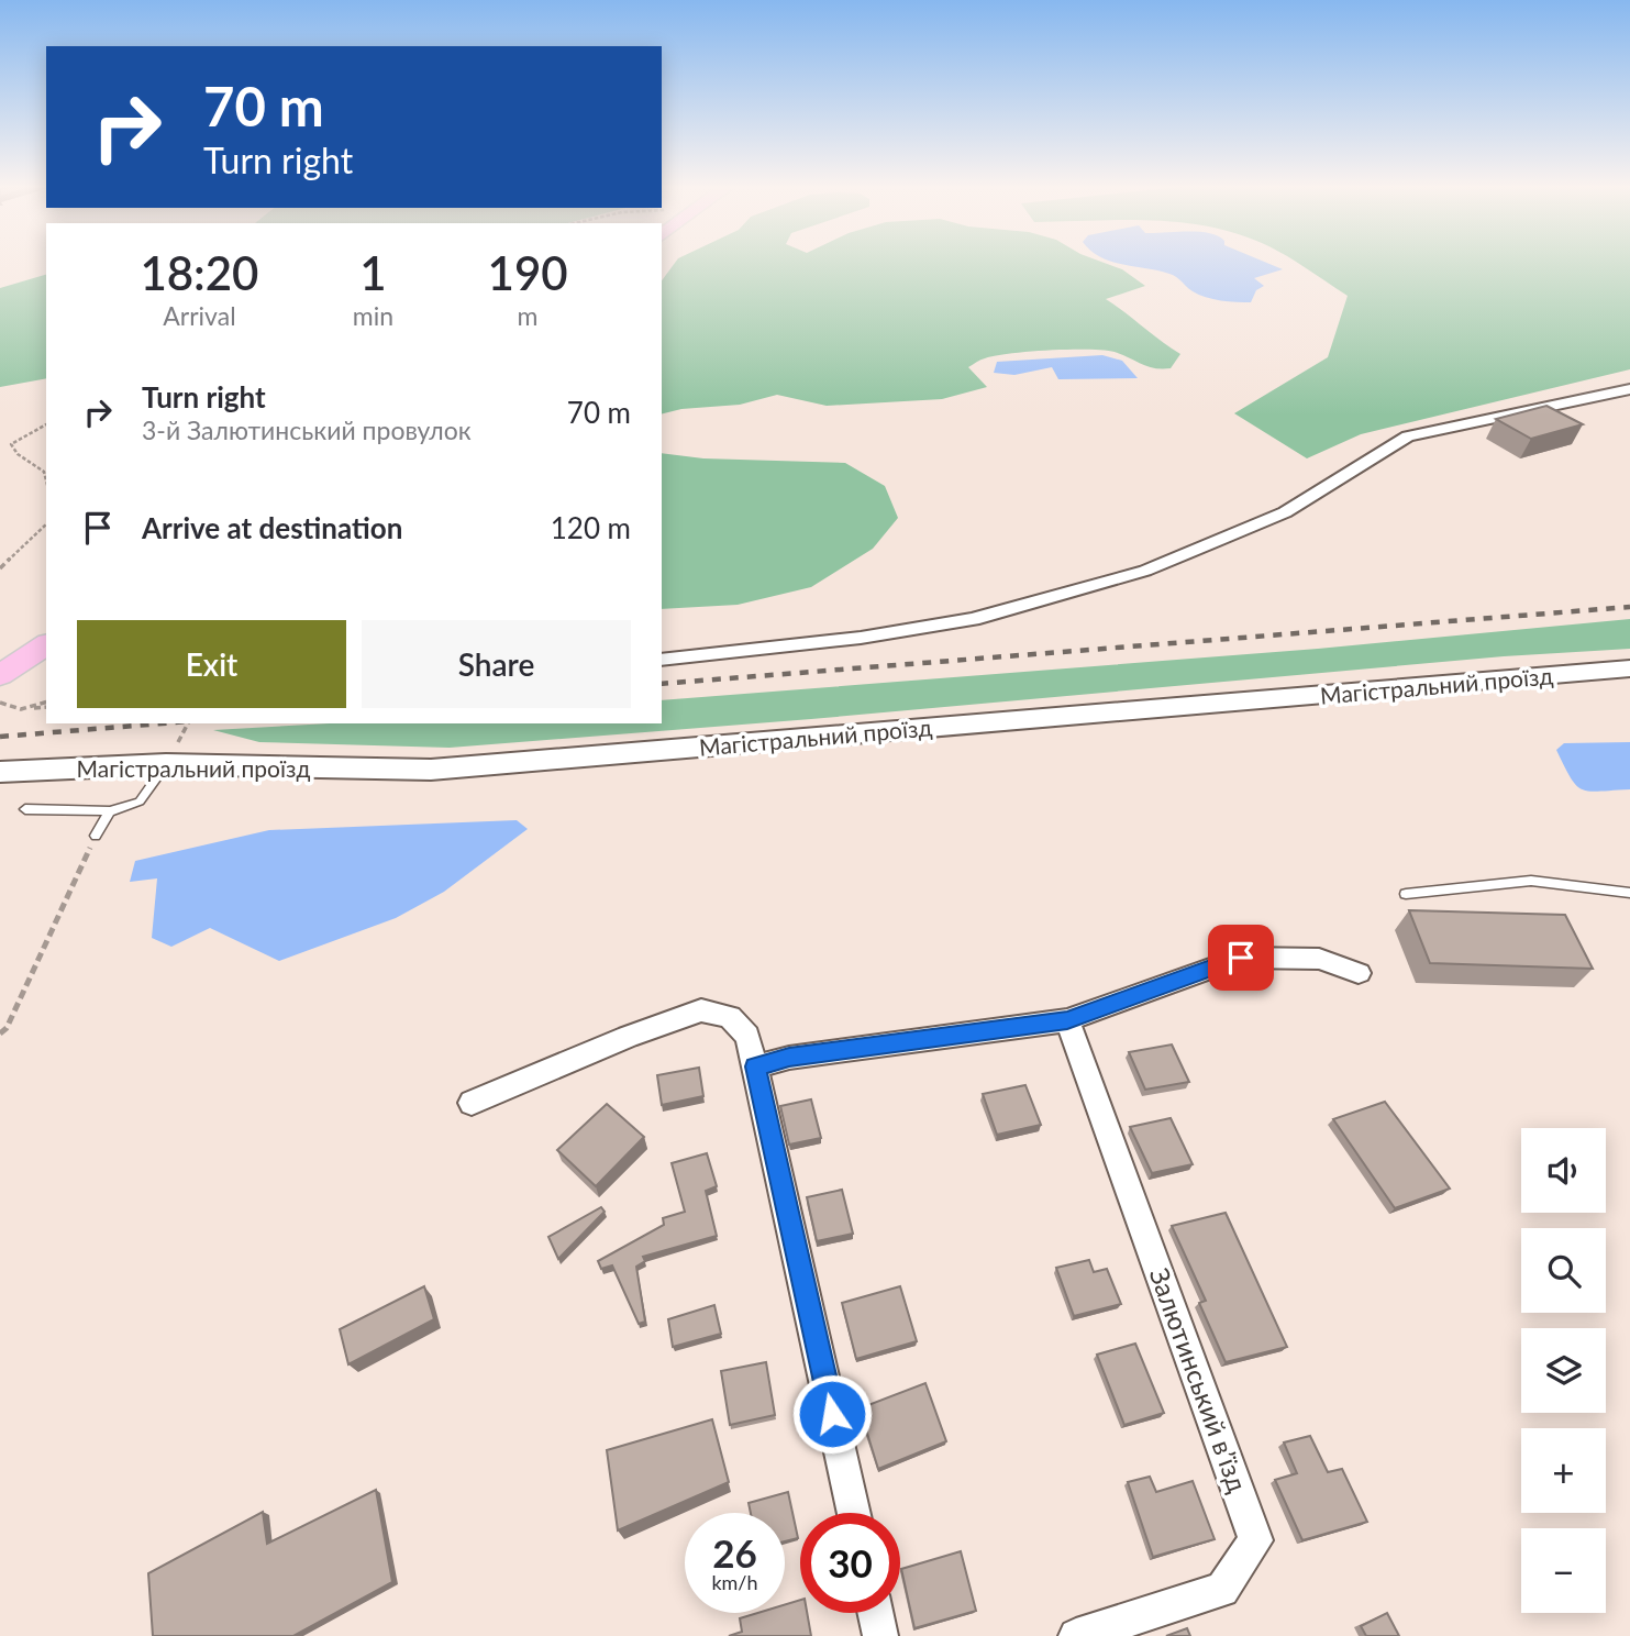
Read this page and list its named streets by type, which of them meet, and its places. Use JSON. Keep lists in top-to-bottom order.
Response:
{
  "streets": {
    "main road": ["Магістральний проїзд"],
    "street": ["Залютинський в’їзд"]
  },
  "page": {
    "turn": ["70 m", "Turn right"],
    "eta": [
      "18:20",
      "Arrival",
      "1",
      "min",
      "190",
      "m"
    ],
    "list": [
      {
        "name": "Turn right",
        "note": "3-й Залютинський провулок",
        "value": "70 m"
      },
      {
        "name": "Arrive at destination",
        "value": "120 m"
      }
    ],
    "buttons": ["Exit", "Share"],
    "map_buttons": ["+", "−"],
    "speed": "26 km/h",
    "limit": "30"
  }
}
